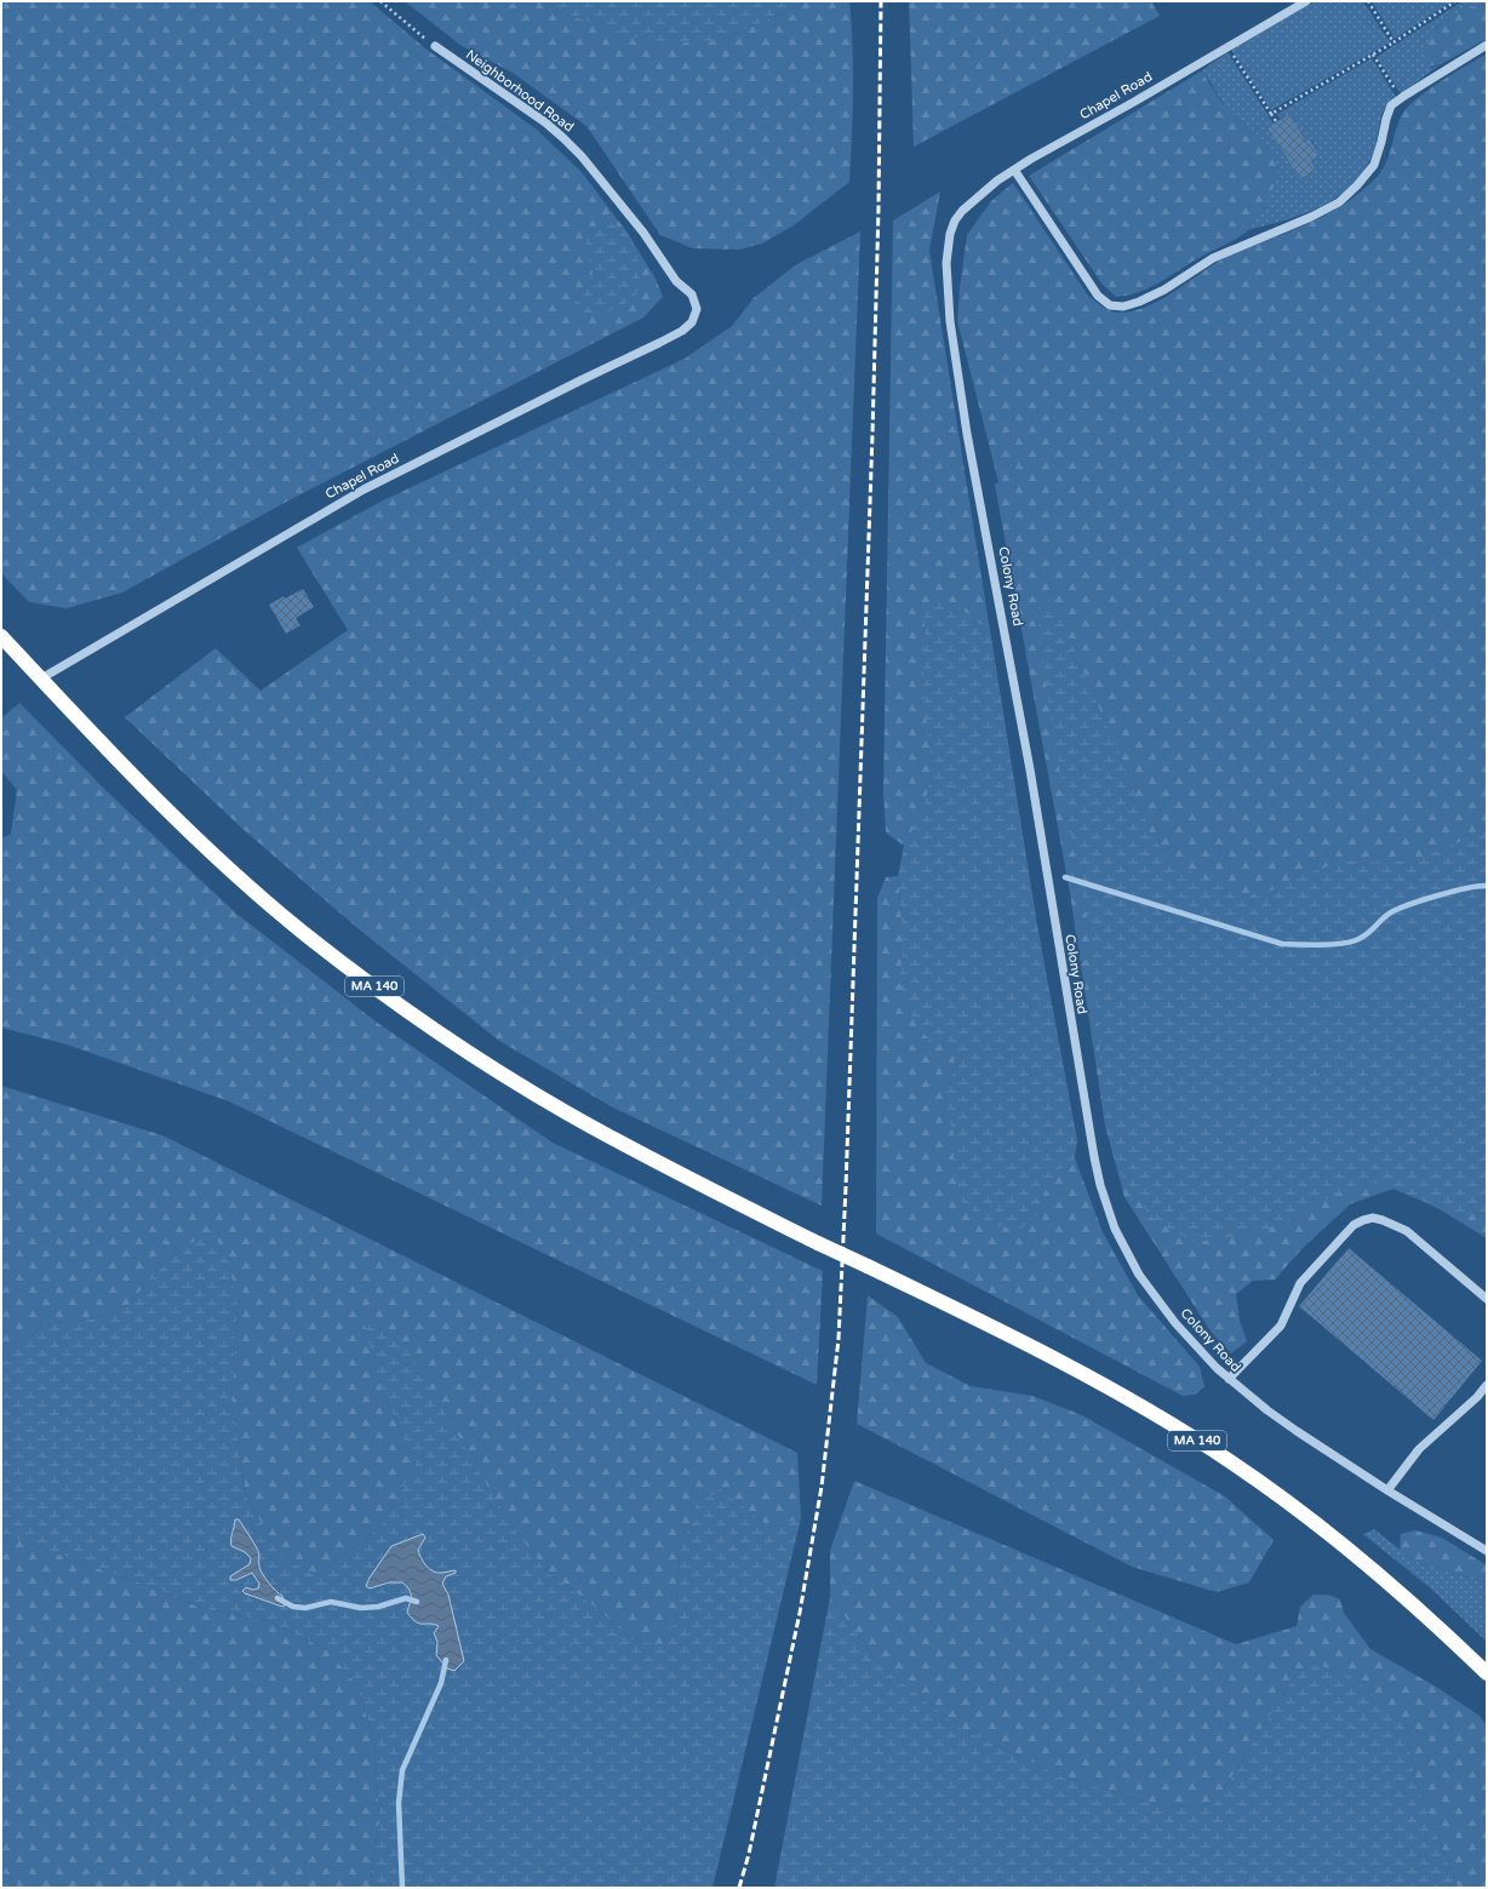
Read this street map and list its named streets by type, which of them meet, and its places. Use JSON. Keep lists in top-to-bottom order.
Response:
{
  "streets": {
    "highway": ["MA 140"],
    "street": ["Neighborhood Road", "Chapel Road", "Colony Road"]
  },
  "crossings": [
    ["Neighborhood Road", "Chapel Road"],
    ["Chapel Road", "Colony Road"],
    ["Chapel Road", "MA 140"]
  ]
}
